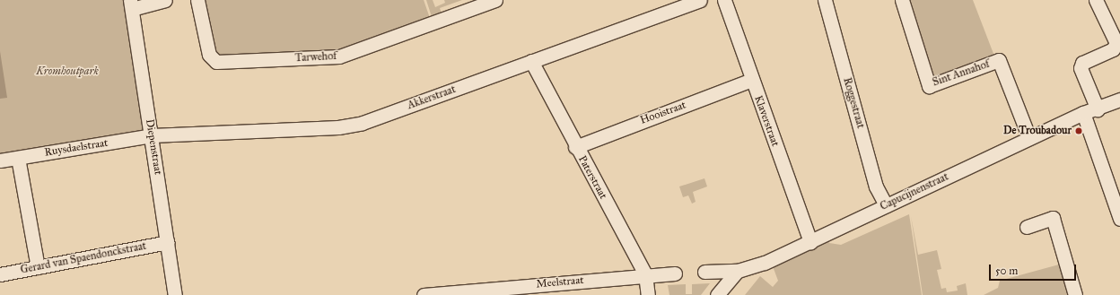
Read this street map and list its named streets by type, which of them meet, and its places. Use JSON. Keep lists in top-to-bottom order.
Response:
{
  "streets": {
    "street": [
      "Tarwehof",
      "Sint Annahof",
      "Akkerstraat",
      "Roggestraat",
      "Hooistraat",
      "Klaverstraat",
      "Diepenstraat",
      "Ruysdaelstraat",
      "Paterstraat",
      "Capucijnenstraat",
      "Gerard van Spaendonckstraat",
      "Meelstraat"
    ]
  },
  "crossings": [
    ["Sint Annahof", "Capucijnenstraat"],
    ["Akkerstraat", "Diepenstraat"],
    ["Akkerstraat", "Ruysdaelstraat"],
    ["Akkerstraat", "Paterstraat"],
    ["Roggestraat", "Capucijnenstraat"],
    ["Hooistraat", "Klaverstraat"],
    ["Hooistraat", "Paterstraat"],
    ["Klaverstraat", "Capucijnenstraat"],
    ["Diepenstraat", "Ruysdaelstraat"],
    ["Diepenstraat", "Gerard van Spaendonckstraat"],
    ["Paterstraat", "Meelstraat"]
  ],
  "parks": ["Kromhoutpark"],
  "places": ["De Troubadour"],
  "scale_bar": "50 m"
}
